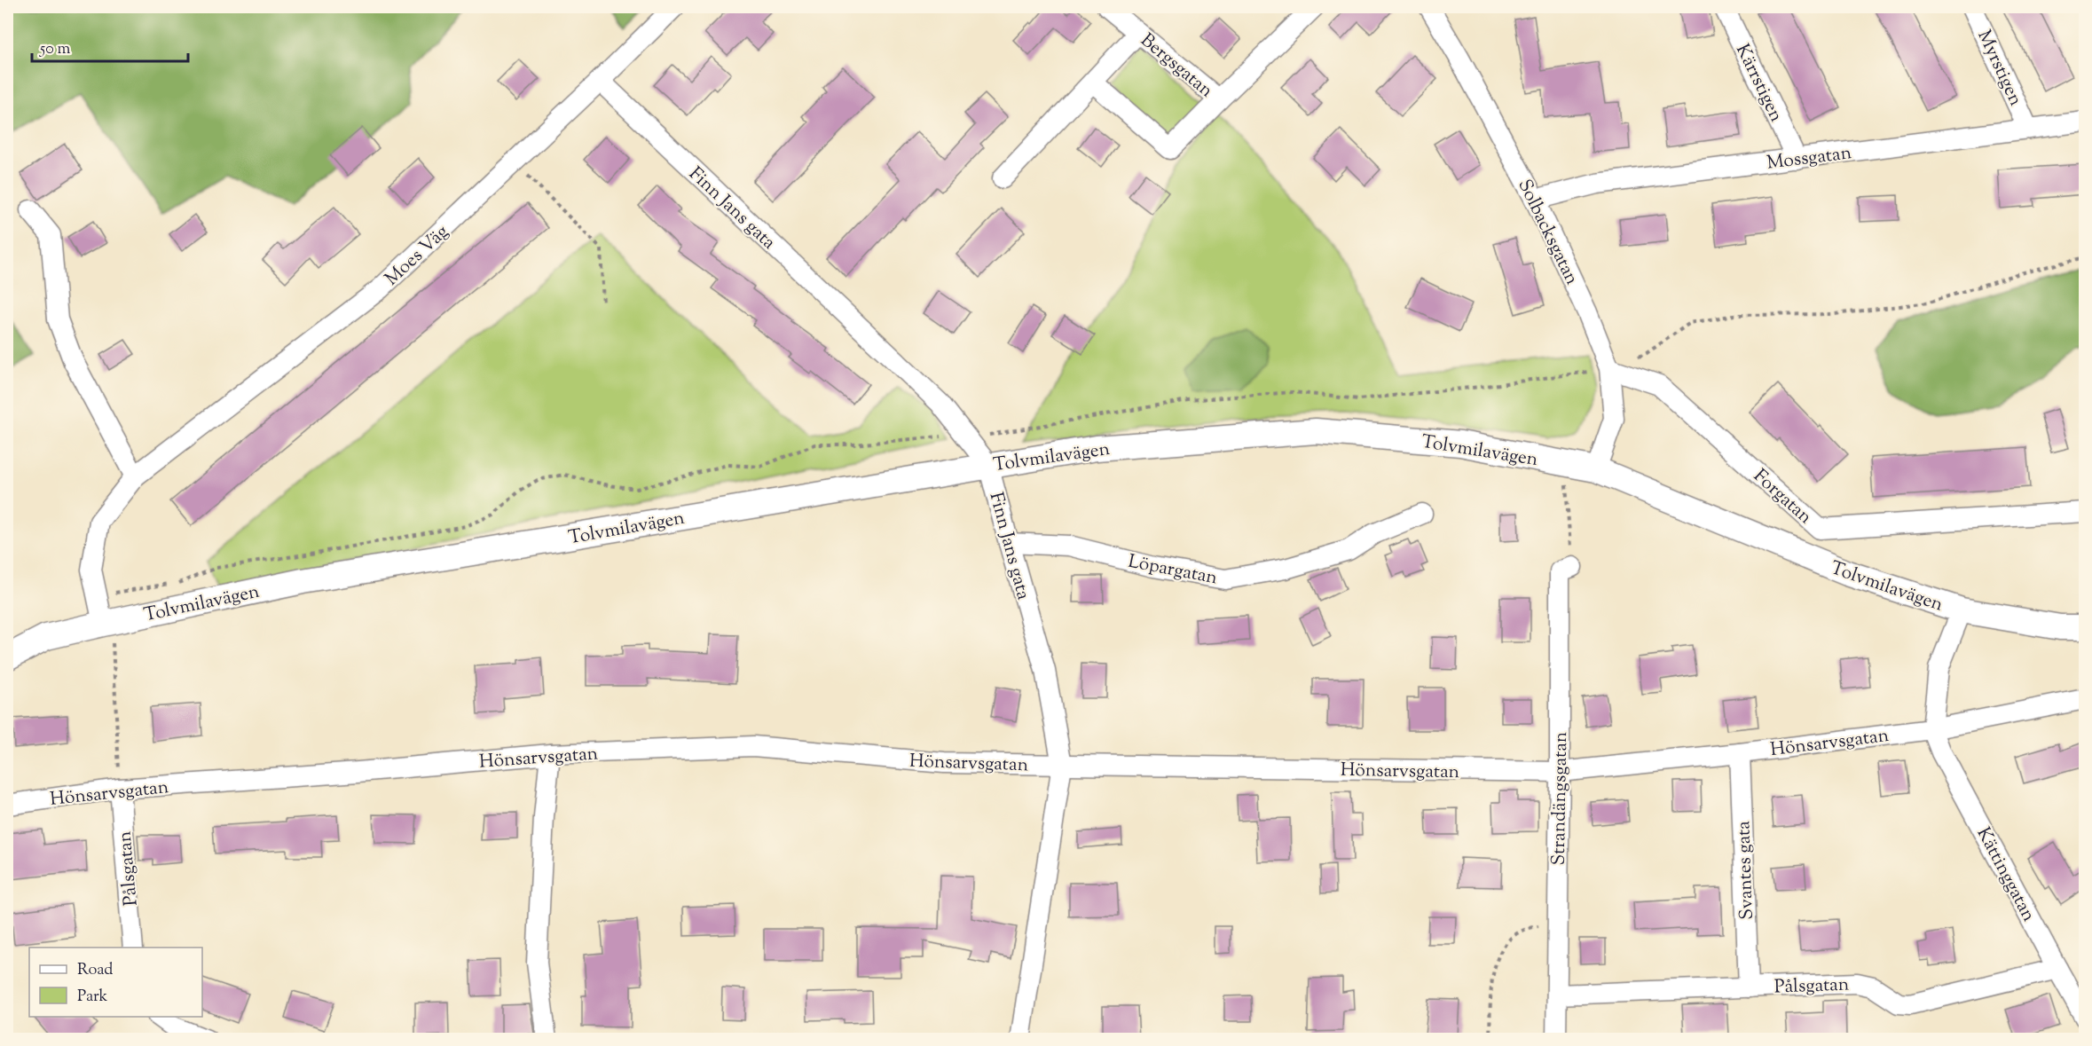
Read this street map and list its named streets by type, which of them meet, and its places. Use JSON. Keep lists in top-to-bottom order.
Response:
{
  "streets": {
    "street": [
      "Bergsgatan",
      "Myrstigen",
      "Kärrstigen",
      "Mossgatan",
      "Finn Jans gata",
      "Solbacksgatan",
      "Moes Väg",
      "Tolvmilavägen",
      "Forgatan",
      "Löpargatan",
      "Hönsarvsgatan",
      "Strandängsgatan",
      "Pålsgatan",
      "Svantes gata",
      "Kättinggatan"
    ]
  },
  "crossings": [
    ["Myrstigen", "Mossgatan"],
    ["Kärrstigen", "Mossgatan"],
    ["Mossgatan", "Solbacksgatan"],
    ["Finn Jans gata", "Moes Väg"],
    ["Finn Jans gata", "Tolvmilavägen"],
    ["Finn Jans gata", "Löpargatan"],
    ["Finn Jans gata", "Hönsarvsgatan"],
    ["Solbacksgatan", "Tolvmilavägen"],
    ["Solbacksgatan", "Forgatan"],
    ["Moes Väg", "Tolvmilavägen"],
    ["Hönsarvsgatan", "Strandängsgatan"],
    ["Hönsarvsgatan", "Pålsgatan"],
    ["Hönsarvsgatan", "Svantes gata"],
    ["Hönsarvsgatan", "Kättinggatan"],
    ["Strandängsgatan", "Pålsgatan"],
    ["Pålsgatan", "Svantes gata"],
    ["Pålsgatan", "Kättinggatan"]
  ],
  "legend": ["Road", "Park"],
  "scale_bar": "50 m"
}
